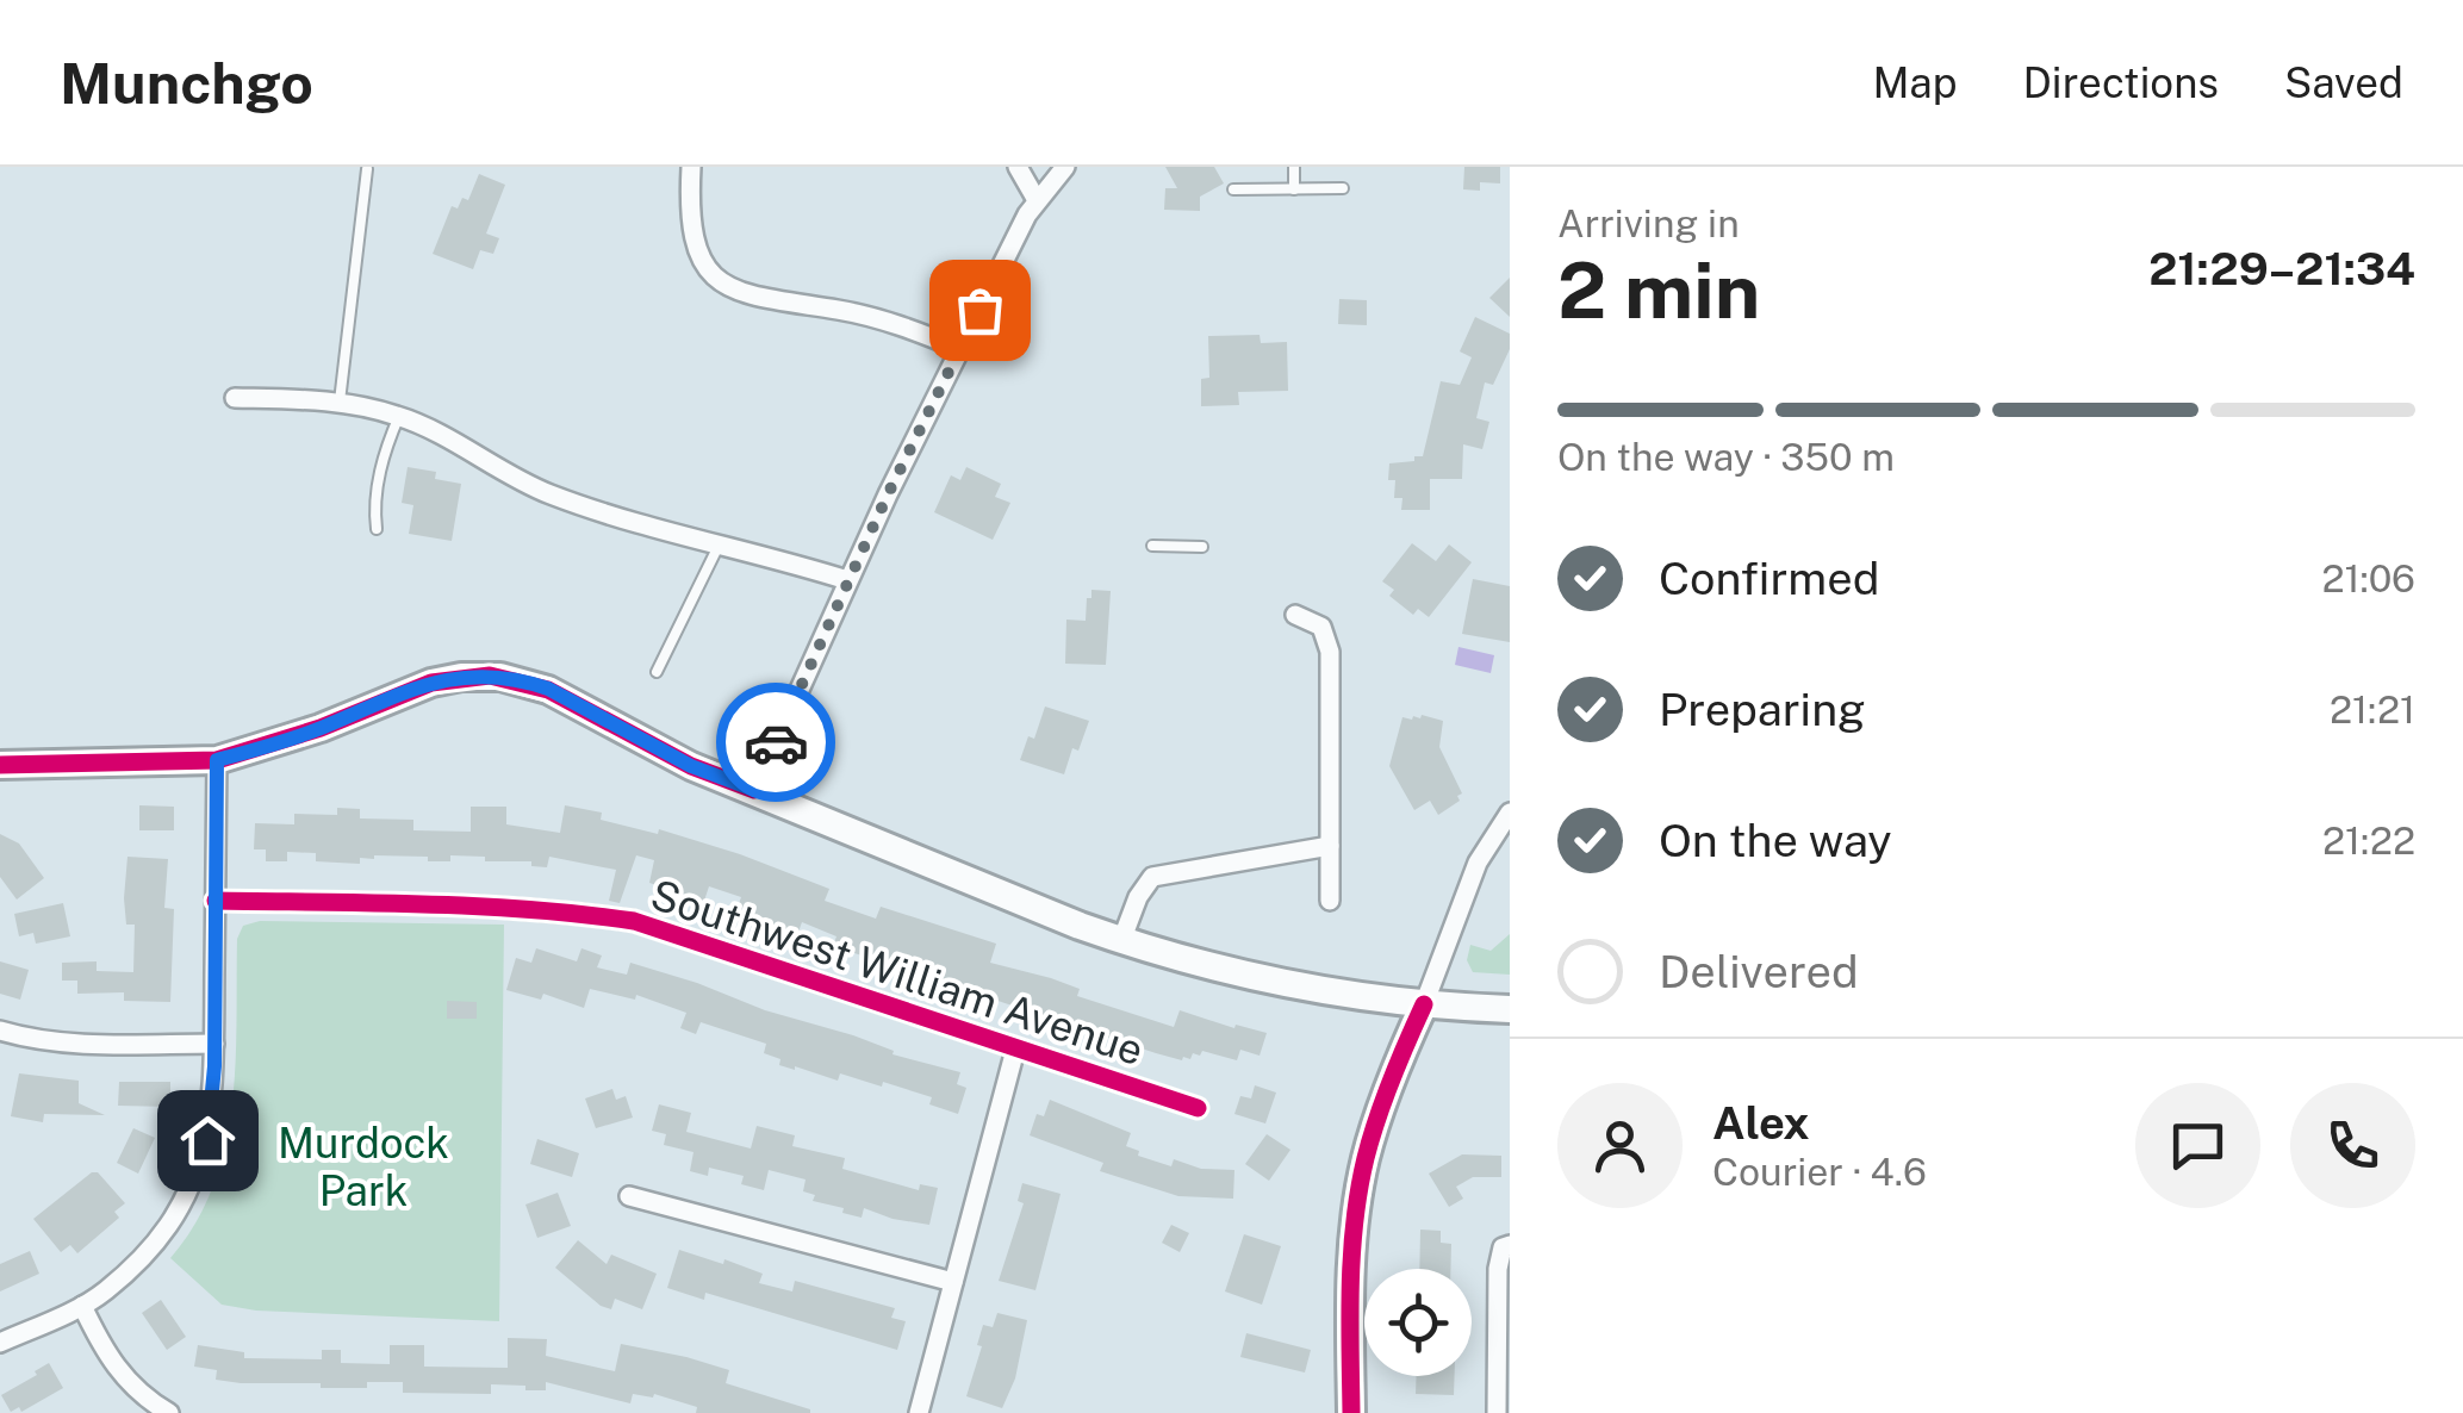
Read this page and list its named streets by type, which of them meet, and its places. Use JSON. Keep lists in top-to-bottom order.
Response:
{
  "streets": {
    "street": ["Southwest William Avenue"]
  },
  "parks": ["Murdock Park"],
  "page": {
    "header": "Munchgo",
    "nav": ["Map", "Directions", "Saved"],
    "heading": ["2 min", "Arriving in", "21:29–21:34"],
    "panel": ["Alex", "Courier · 4.6"],
    "bar": "On the way · 350 m",
    "list": [
      ["Confirmed", "21:06"],
      ["Preparing", "21:21"],
      ["On the way", "21:22"],
      "Delivered"
    ]
  }
}
